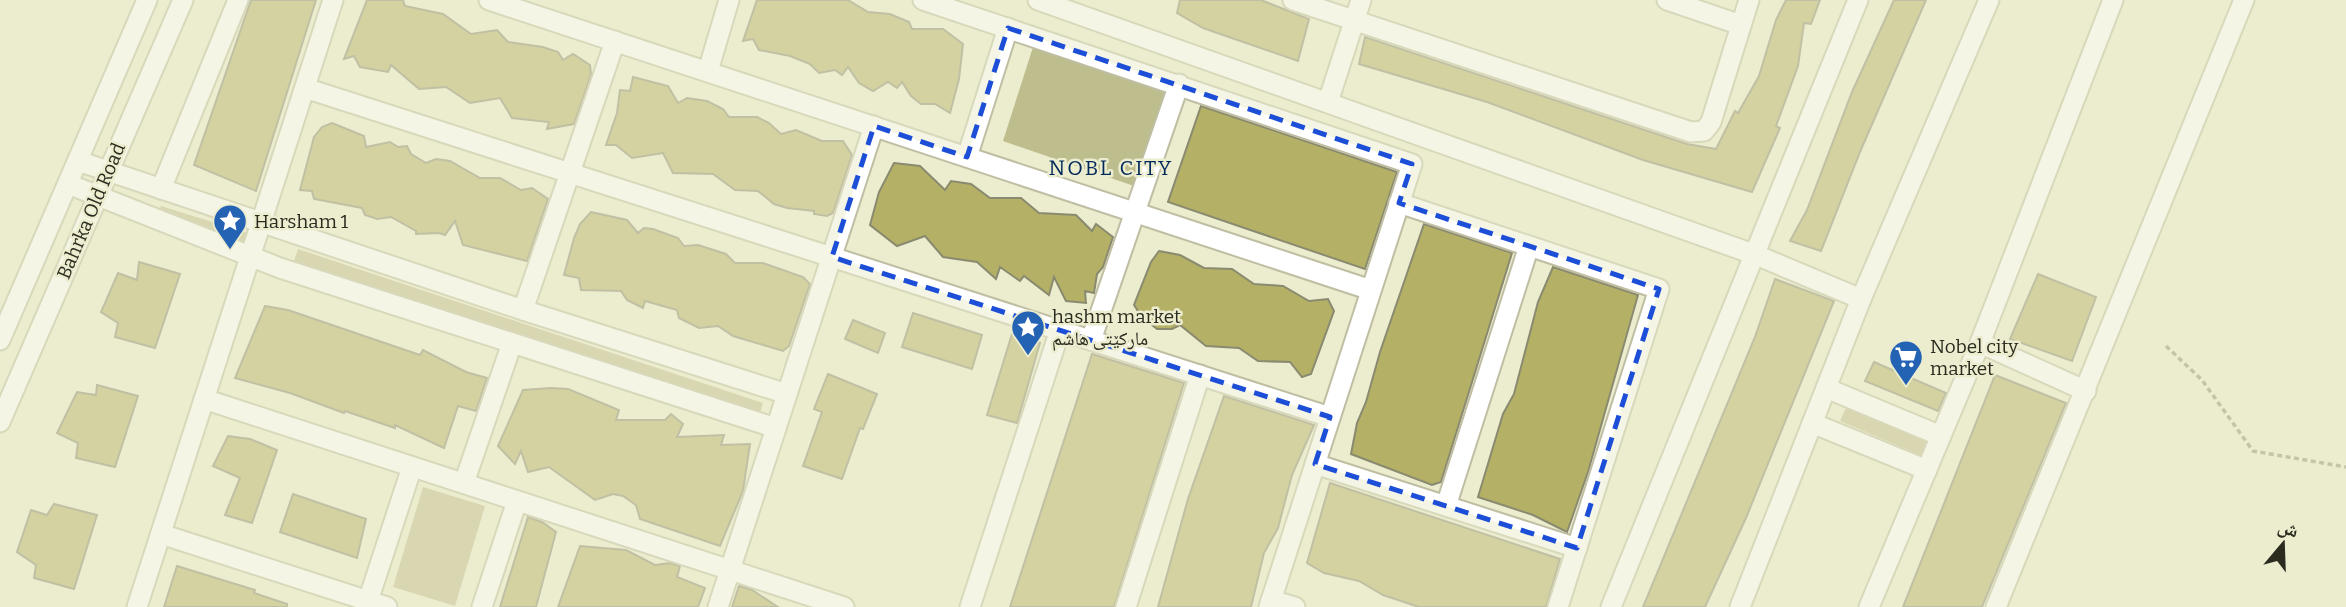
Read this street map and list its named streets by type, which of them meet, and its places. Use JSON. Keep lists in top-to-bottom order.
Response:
{
  "streets": {
    "street": ["Bahrka Old Road"]
  },
  "districts": ["NOBL CITY"],
  "places": {
    "place": ["Harsham 1", "hashm market مارکێتی هاشم"],
    "supermarket": ["Nobel city market"]
  },
  "north": "top"
}
